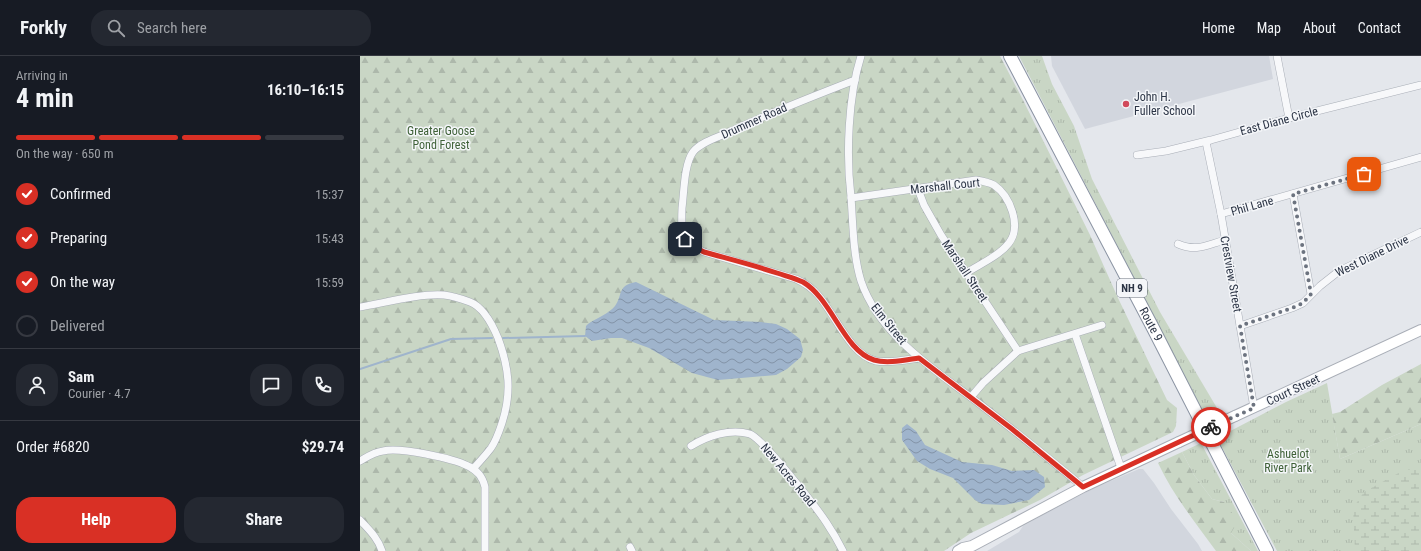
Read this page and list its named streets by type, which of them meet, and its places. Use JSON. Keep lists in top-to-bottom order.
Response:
{
  "streets": {
    "highway": ["NH 9", "Route 9"],
    "main road": ["Court Street"],
    "street": [
      "Drummer Road",
      "East Diane Circle",
      "Marshall Court",
      "Phil Lane",
      "West Diane Drive",
      "Marshall Street",
      "Crestview Street",
      "Elm Street",
      "New Acres Road"
    ]
  },
  "crossings": [
    ["Drummer Road", "Elm Street"],
    ["East Diane Circle", "Crestview Street"],
    ["Marshall Court", "Marshall Street"],
    ["Marshall Court", "Elm Street"],
    ["Phil Lane", "Crestview Street"],
    ["West Diane Drive", "Crestview Street"],
    ["Crestview Street", "Court Street"],
    ["Elm Street", "Court Street"]
  ],
  "parks": ["Greater Goose Pond Forest", "Ashuelot River Park"],
  "places": ["John H. Fuller School"],
  "page": {
    "header": "Forkly",
    "search": "Search here",
    "nav": [
      "Home",
      "Map",
      "About",
      "Contact"
    ],
    "heading": ["4 min", "Arriving in", "16:10–16:15"],
    "panel": [
      "Sam",
      "Courier · 4.7",
      "Order #6820",
      "$29.74"
    ],
    "bar": "On the way · 650 m",
    "list": [
      ["Confirmed", "15:37"],
      ["Preparing", "15:43"],
      ["On the way", "15:59"],
      "Delivered"
    ],
    "buttons": ["Help", "Share"]
  }
}
